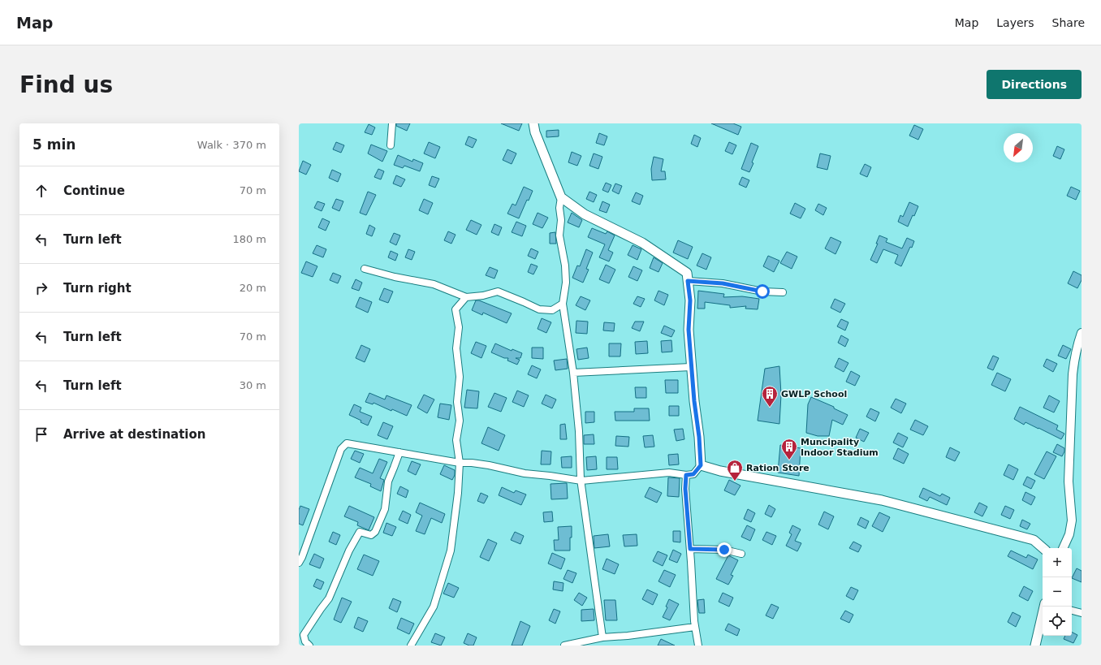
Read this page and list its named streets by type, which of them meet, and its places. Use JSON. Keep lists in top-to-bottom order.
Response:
{
  "places": {
    "building": ["GWLP School", "Muncipality Indoor Stadium"],
    "shop": ["Ration Store"]
  },
  "north": "bottom left",
  "page": {
    "header": "Map",
    "nav": ["Map", "Layers", "Share"],
    "buttons": "Directions",
    "title": "Find us",
    "heading": ["5 min", "Walk · 370 m"],
    "list": [
      ["Continue", "70 m"],
      ["Turn left", "180 m"],
      ["Turn right", "20 m"],
      ["Turn left", "70 m"],
      ["Turn left", "30 m"],
      "Arrive at destination"
    ],
    "map_buttons": ["+", "−"]
  }
}
